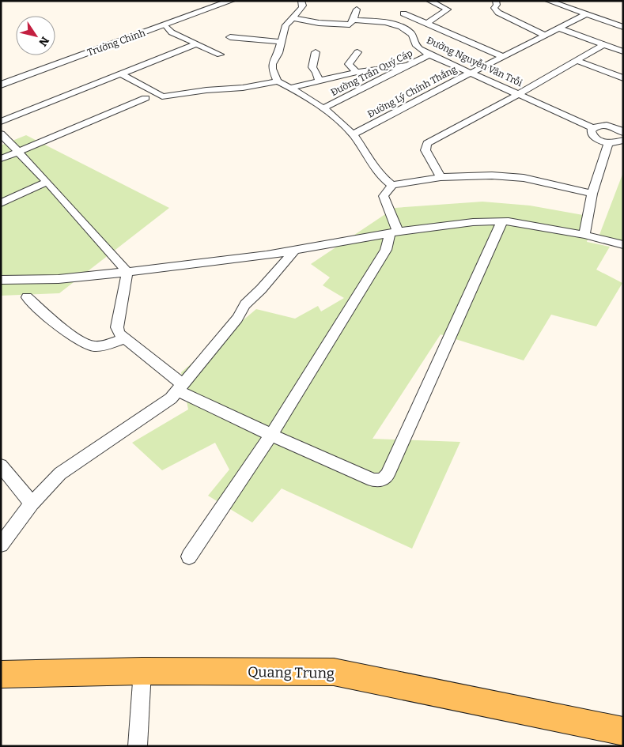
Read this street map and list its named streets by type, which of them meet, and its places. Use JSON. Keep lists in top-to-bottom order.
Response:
{
  "streets": {
    "main road": ["Quang Trung"],
    "street": [
      "Trường Chinh",
      "Đường Nguyễn Văn Trỗi",
      "Đường Trần Quý Cáp",
      "Đường Lý Chính Thắng"
    ]
  },
  "crossings": [
    ["Đường Nguyễn Văn Trỗi", "Đường Trần Quý Cáp"],
    ["Đường Nguyễn Văn Trỗi", "Đường Lý Chính Thắng"]
  ],
  "north": "bottom right"
}
